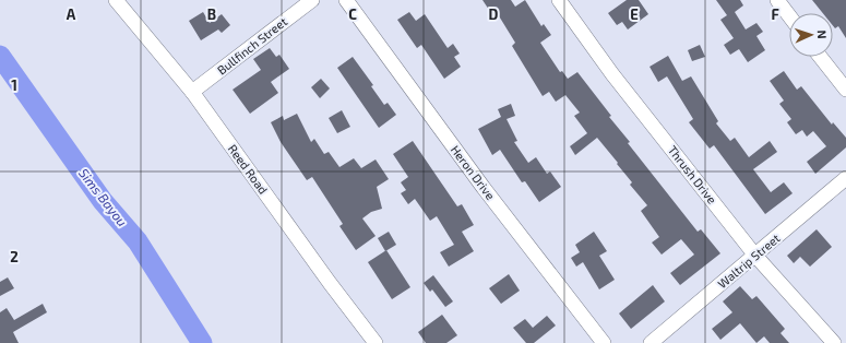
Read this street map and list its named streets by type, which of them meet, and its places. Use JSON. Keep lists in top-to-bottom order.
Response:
{
  "streets": {
    "street": [
      "Bullfinch Street",
      "Reed Road",
      "Heron Drive",
      "Thrush Drive",
      "Waltrip Street"
    ]
  },
  "crossings": [
    ["Bullfinch Street", "Reed Road"],
    ["Thrush Drive", "Waltrip Street"]
  ],
  "water": ["Sims Bayou"],
  "north": "right",
  "grid": {
    "columns": [
      "A",
      "B",
      "C",
      "D",
      "E",
      "F"
    ],
    "rows": ["1", "2"]
  }
}
